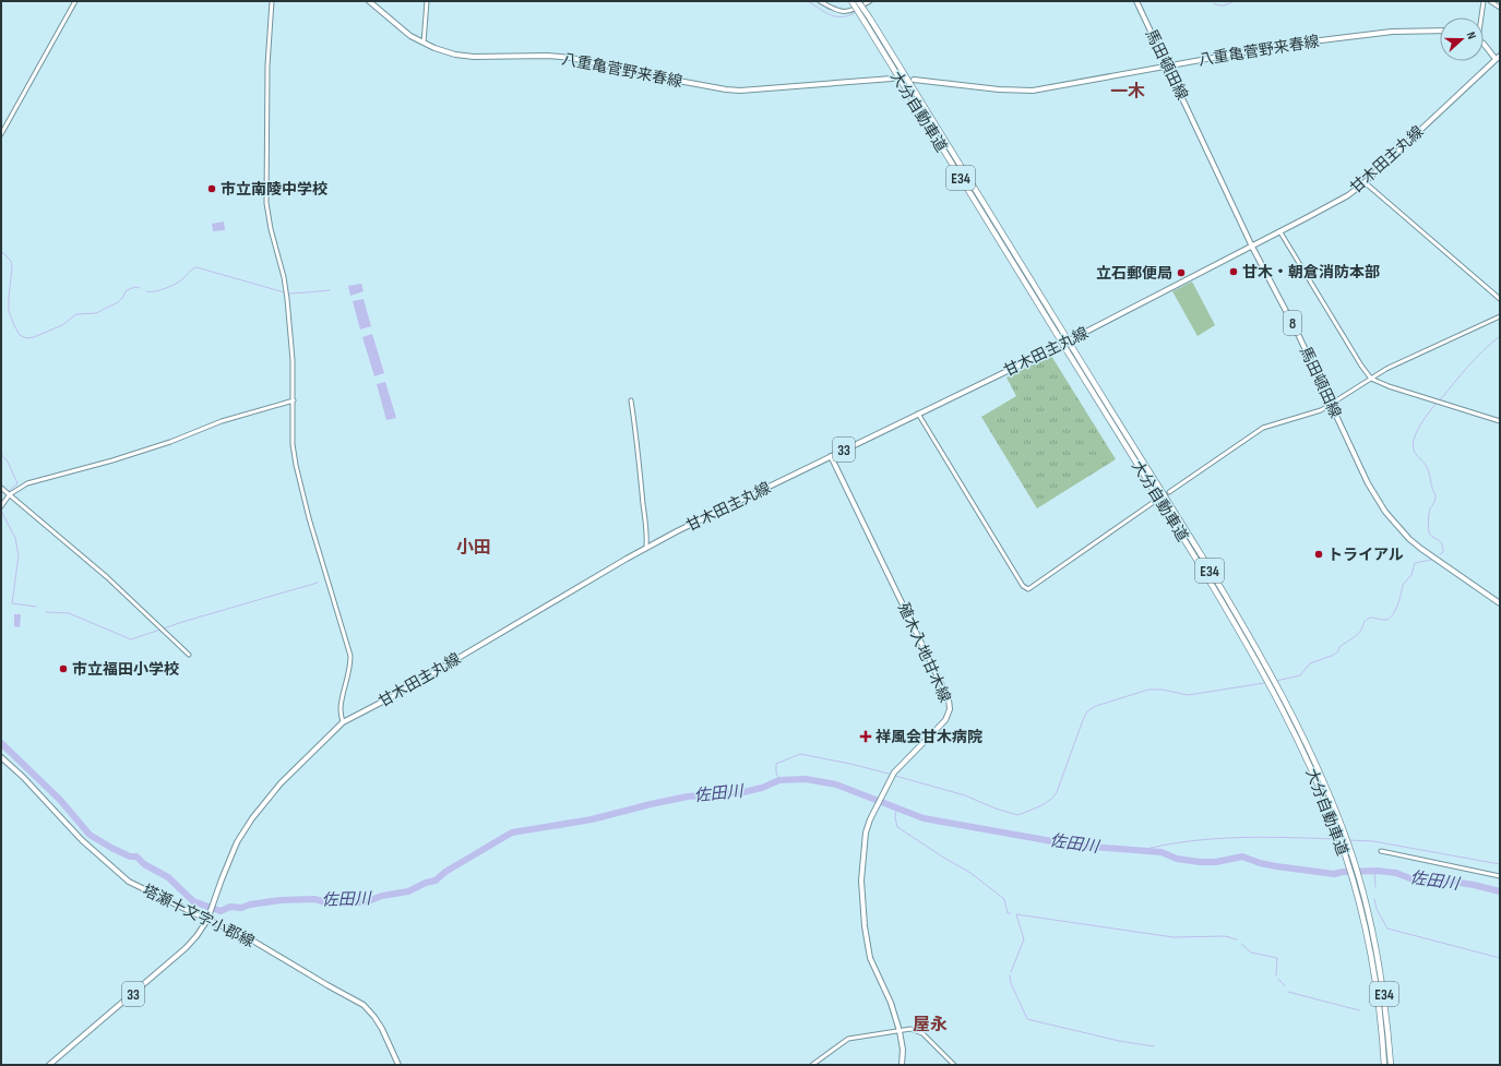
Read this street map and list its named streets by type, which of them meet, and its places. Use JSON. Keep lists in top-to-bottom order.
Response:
{
  "streets": {
    "highway": ["大分自動車道", "E34"],
    "main road": [
      "八重亀菅野来春線",
      "馬田頓田線",
      "甘木田主丸線",
      "8",
      "33",
      "殖木入地甘木線",
      "塔瀬十文字小郡線"
    ]
  },
  "crossings": [
    ["八重亀菅野来春線", "馬田頓田線"],
    ["馬田頓田線", "甘木田主丸線"],
    ["甘木田主丸線", "殖木入地甘木線"],
    ["甘木田主丸線", "塔瀬十文字小郡線"]
  ],
  "districts": ["一木", "小田", "屋永"],
  "water": ["佐田川"],
  "places": {
    "other": [
      "市立南陵中学校",
      "甘木・朝倉消防本部",
      "立石郵便局",
      "トライアル",
      "市立福田小学校"
    ],
    "health": ["祥風会甘木病院"]
  },
  "north": "right"
}
